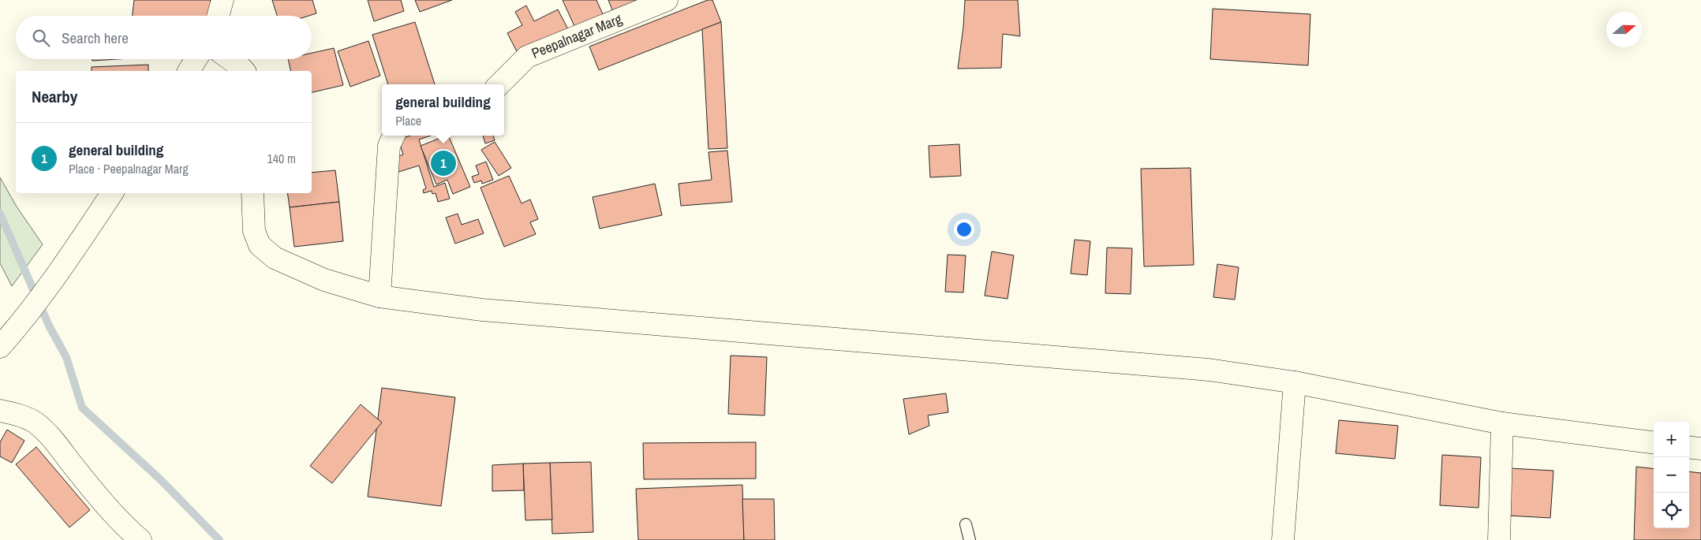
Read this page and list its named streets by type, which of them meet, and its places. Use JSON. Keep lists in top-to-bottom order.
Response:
{
  "streets": {
    "main road": ["Peepalnagar Marg"]
  },
  "north": "right",
  "page": {
    "search": "Search here",
    "heading": "Nearby",
    "popup": ["general building", "Place"],
    "list": [
      {
        "mark": "1",
        "name": "general building",
        "note": "Place · Peepalnagar Marg",
        "value": "140 m"
      }
    ],
    "pins": "1",
    "map_buttons": ["+", "−"]
  }
}
